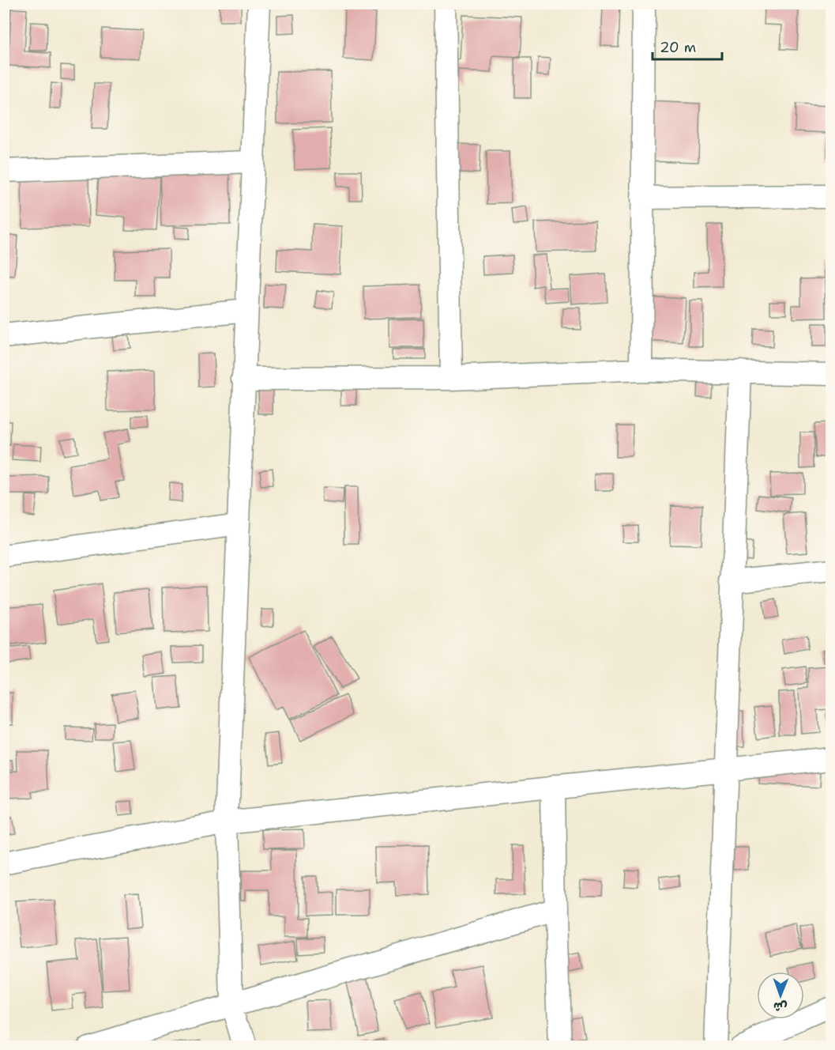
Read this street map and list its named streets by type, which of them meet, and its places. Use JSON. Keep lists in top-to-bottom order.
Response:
{
  "scale_bar": "20 m",
  "north": "bottom"
}
